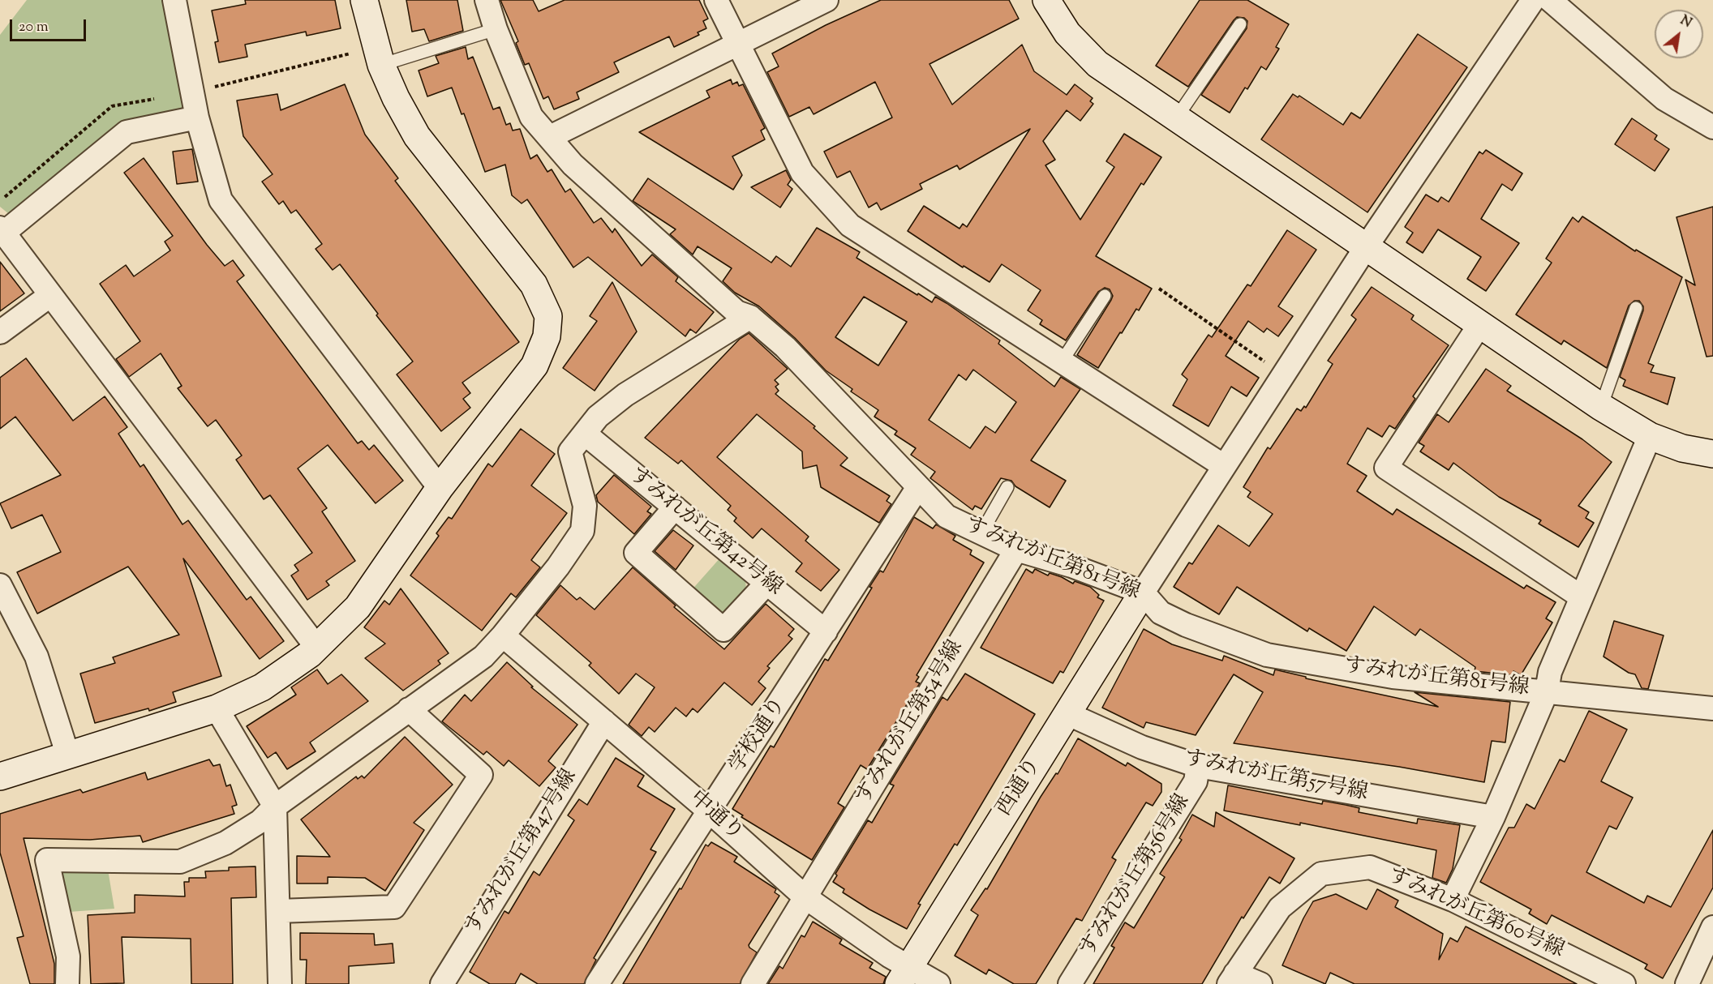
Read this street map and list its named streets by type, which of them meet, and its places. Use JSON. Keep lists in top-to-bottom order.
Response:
{
  "streets": {
    "street": [
      "すみれが丘第42号線",
      "すみれが丘第81号線",
      "すみれが丘第54号線",
      "学校通り",
      "すみれが丘第57号線",
      "西通り",
      "中通り",
      "すみれが丘第47号線",
      "すみれが丘第56号線",
      "すみれが丘第60号線"
    ]
  },
  "crossings": [
    ["すみれが丘第42号線", "学校通り"],
    ["すみれが丘第81号線", "すみれが丘第54号線"],
    ["すみれが丘第81号線", "学校通り"],
    ["すみれが丘第81号線", "西通り"],
    ["すみれが丘第54号線", "中通り"],
    ["学校通り", "中通り"],
    ["すみれが丘第57号線", "西通り"],
    ["すみれが丘第57号線", "すみれが丘第56号線"],
    ["西通り", "中通り"],
    ["中通り", "すみれが丘第47号線"]
  ],
  "scale_bar": "20 m",
  "north": "top right"
}
